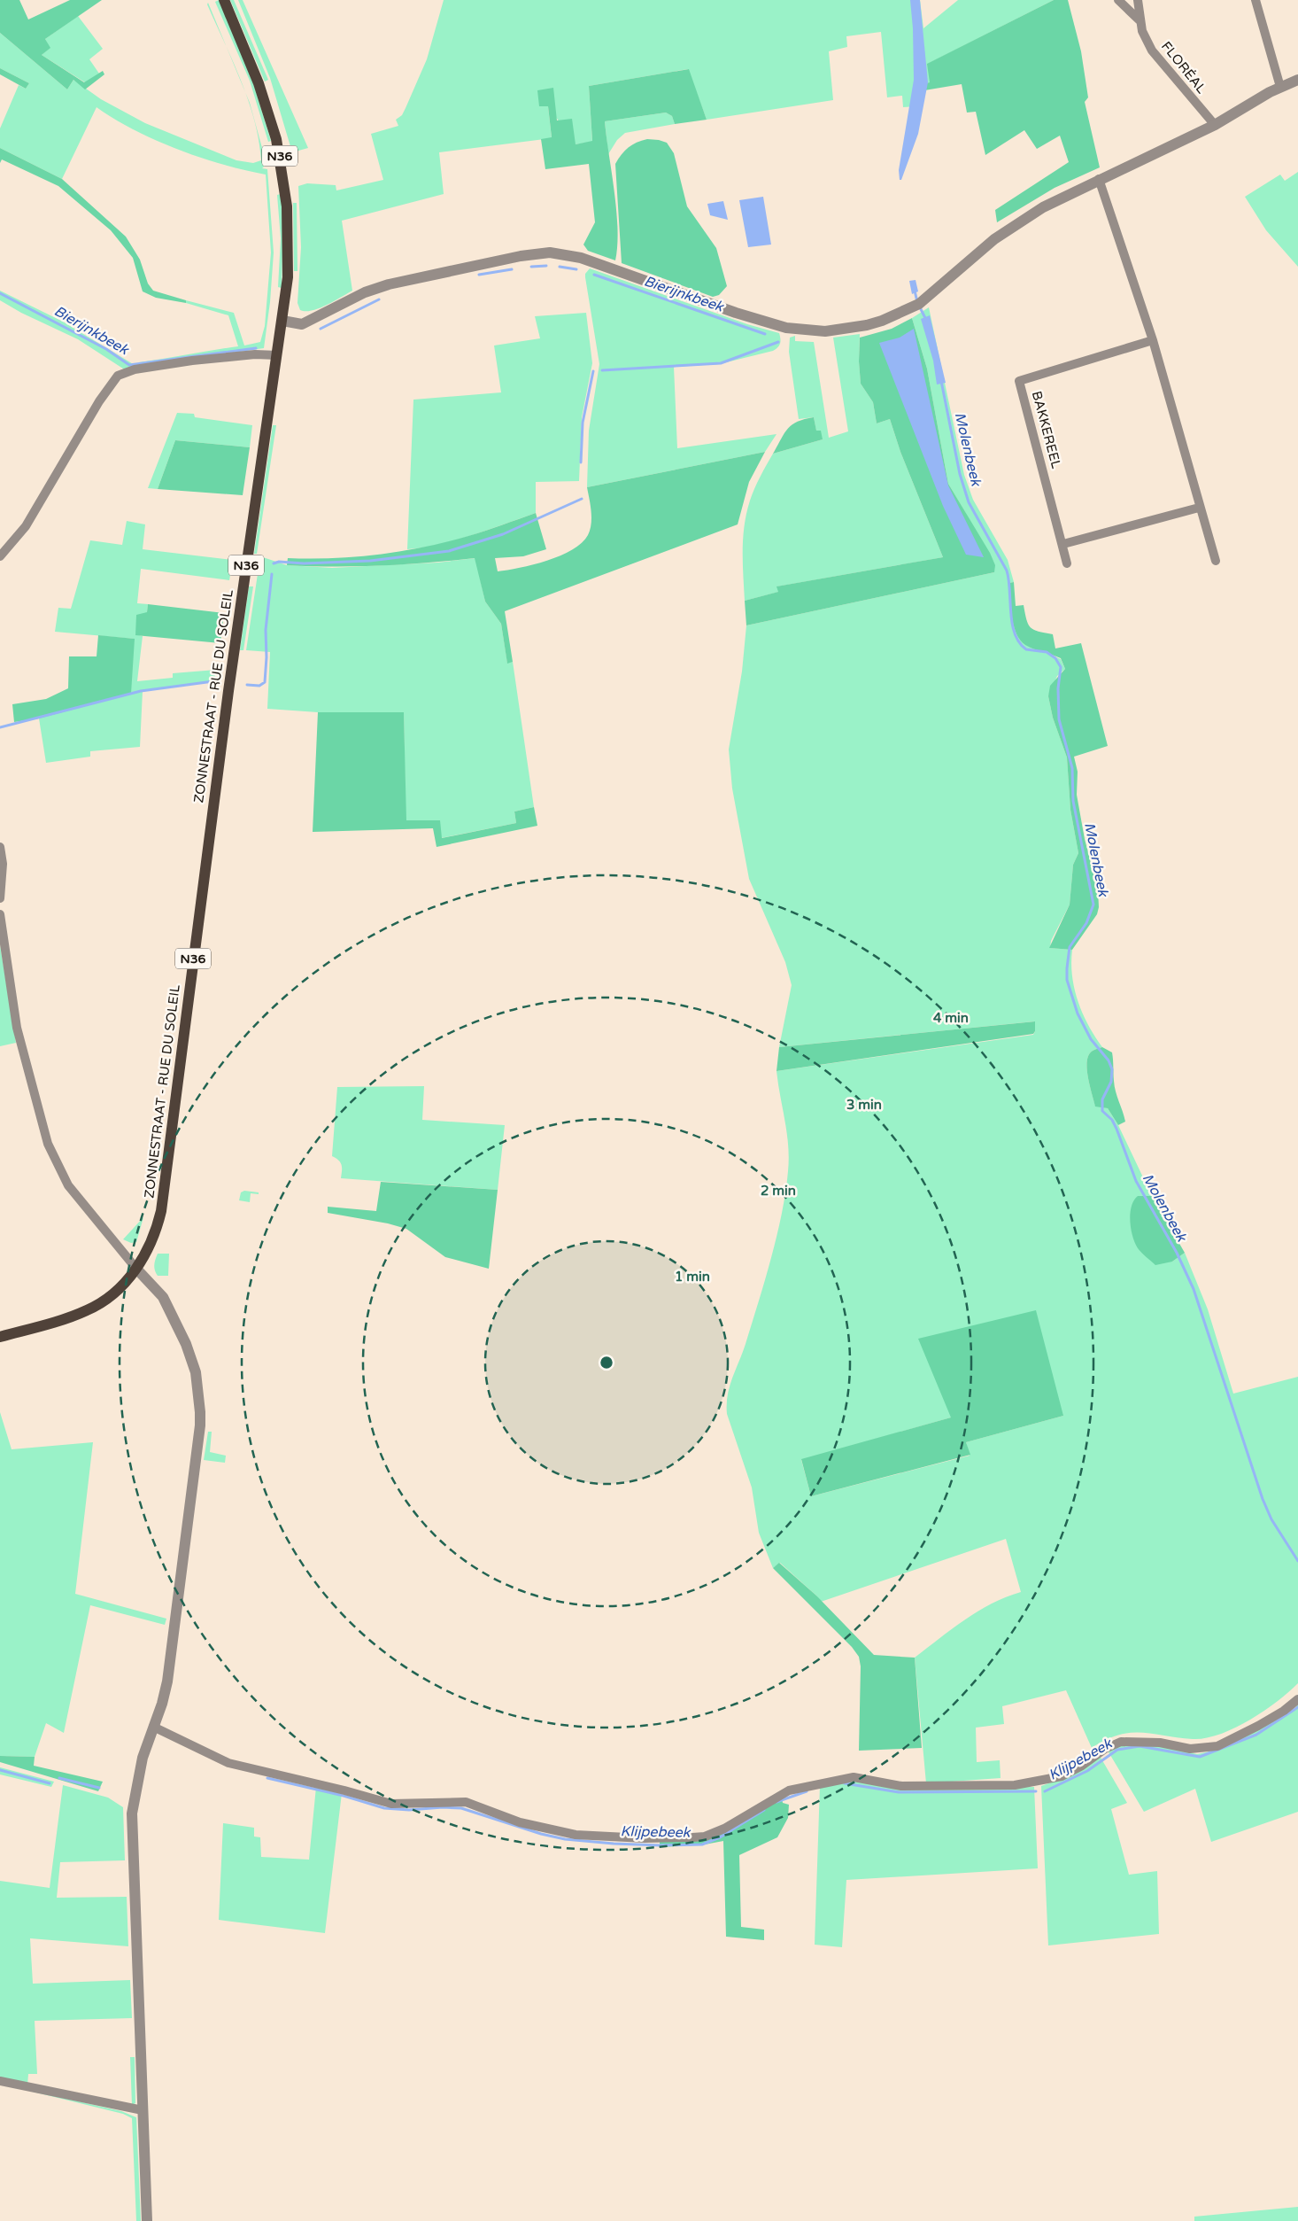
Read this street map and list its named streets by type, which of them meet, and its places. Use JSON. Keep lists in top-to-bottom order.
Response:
{
  "streets": {
    "main road": ["N36", "ZONNESTRAAT - RUE DU SOLEIL"],
    "street": ["FLORÉAL", "BAKKEREEL"]
  },
  "crossings": [
    ["N36", "ZONNESTRAAT - RUE DU SOLEIL"]
  ],
  "water": ["Bierijnkbeek", "Molenbeek", "Klijpebeek"],
  "rings": [
    "4 min",
    "3 min",
    "2 min",
    "1 min"
  ]
}
